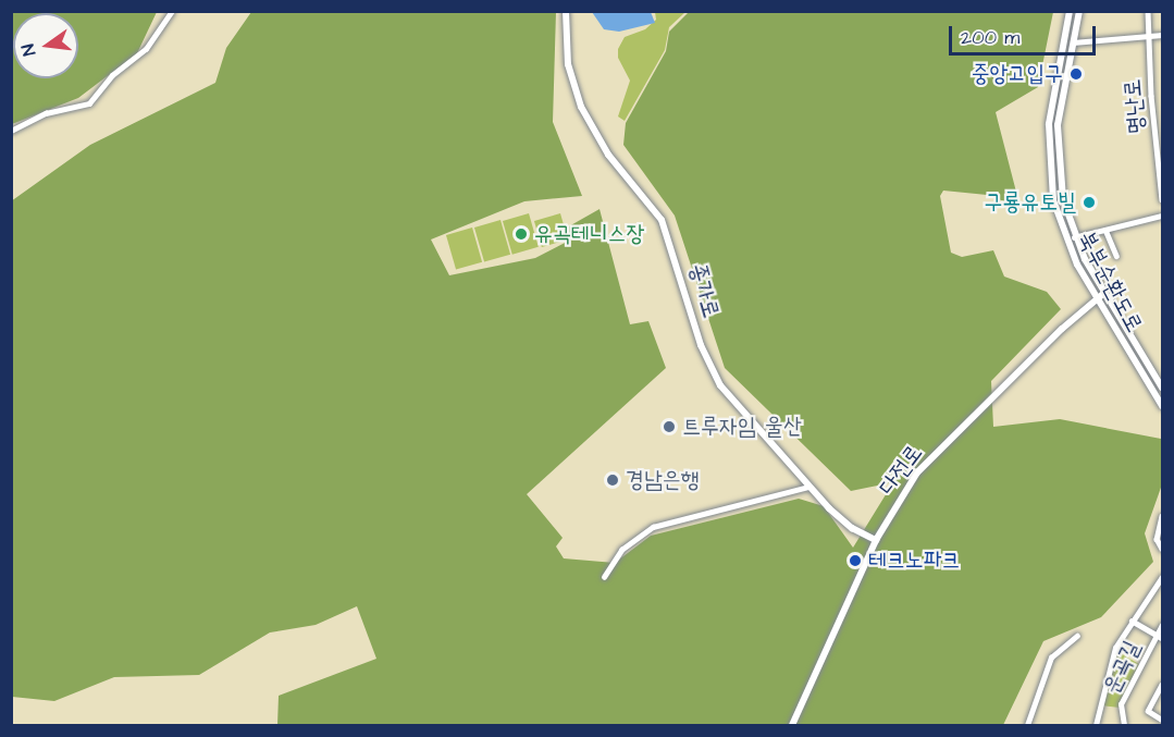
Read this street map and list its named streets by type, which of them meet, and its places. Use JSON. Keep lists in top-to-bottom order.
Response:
{
  "streets": {
    "main road": ["북부순환도로", "종가로", "다전로"],
    "street": ["명난로", "운곡길"]
  },
  "crossings": [
    ["북부순환도로", "다전로"],
    ["종가로", "다전로"]
  ],
  "places": [
    "중앙고입구",
    "구룡유토빌",
    "유곡테니스장",
    "트루자임 울산",
    "경남은행",
    "테크노파크"
  ],
  "scale_bar": "200 m",
  "north": "left"
}
